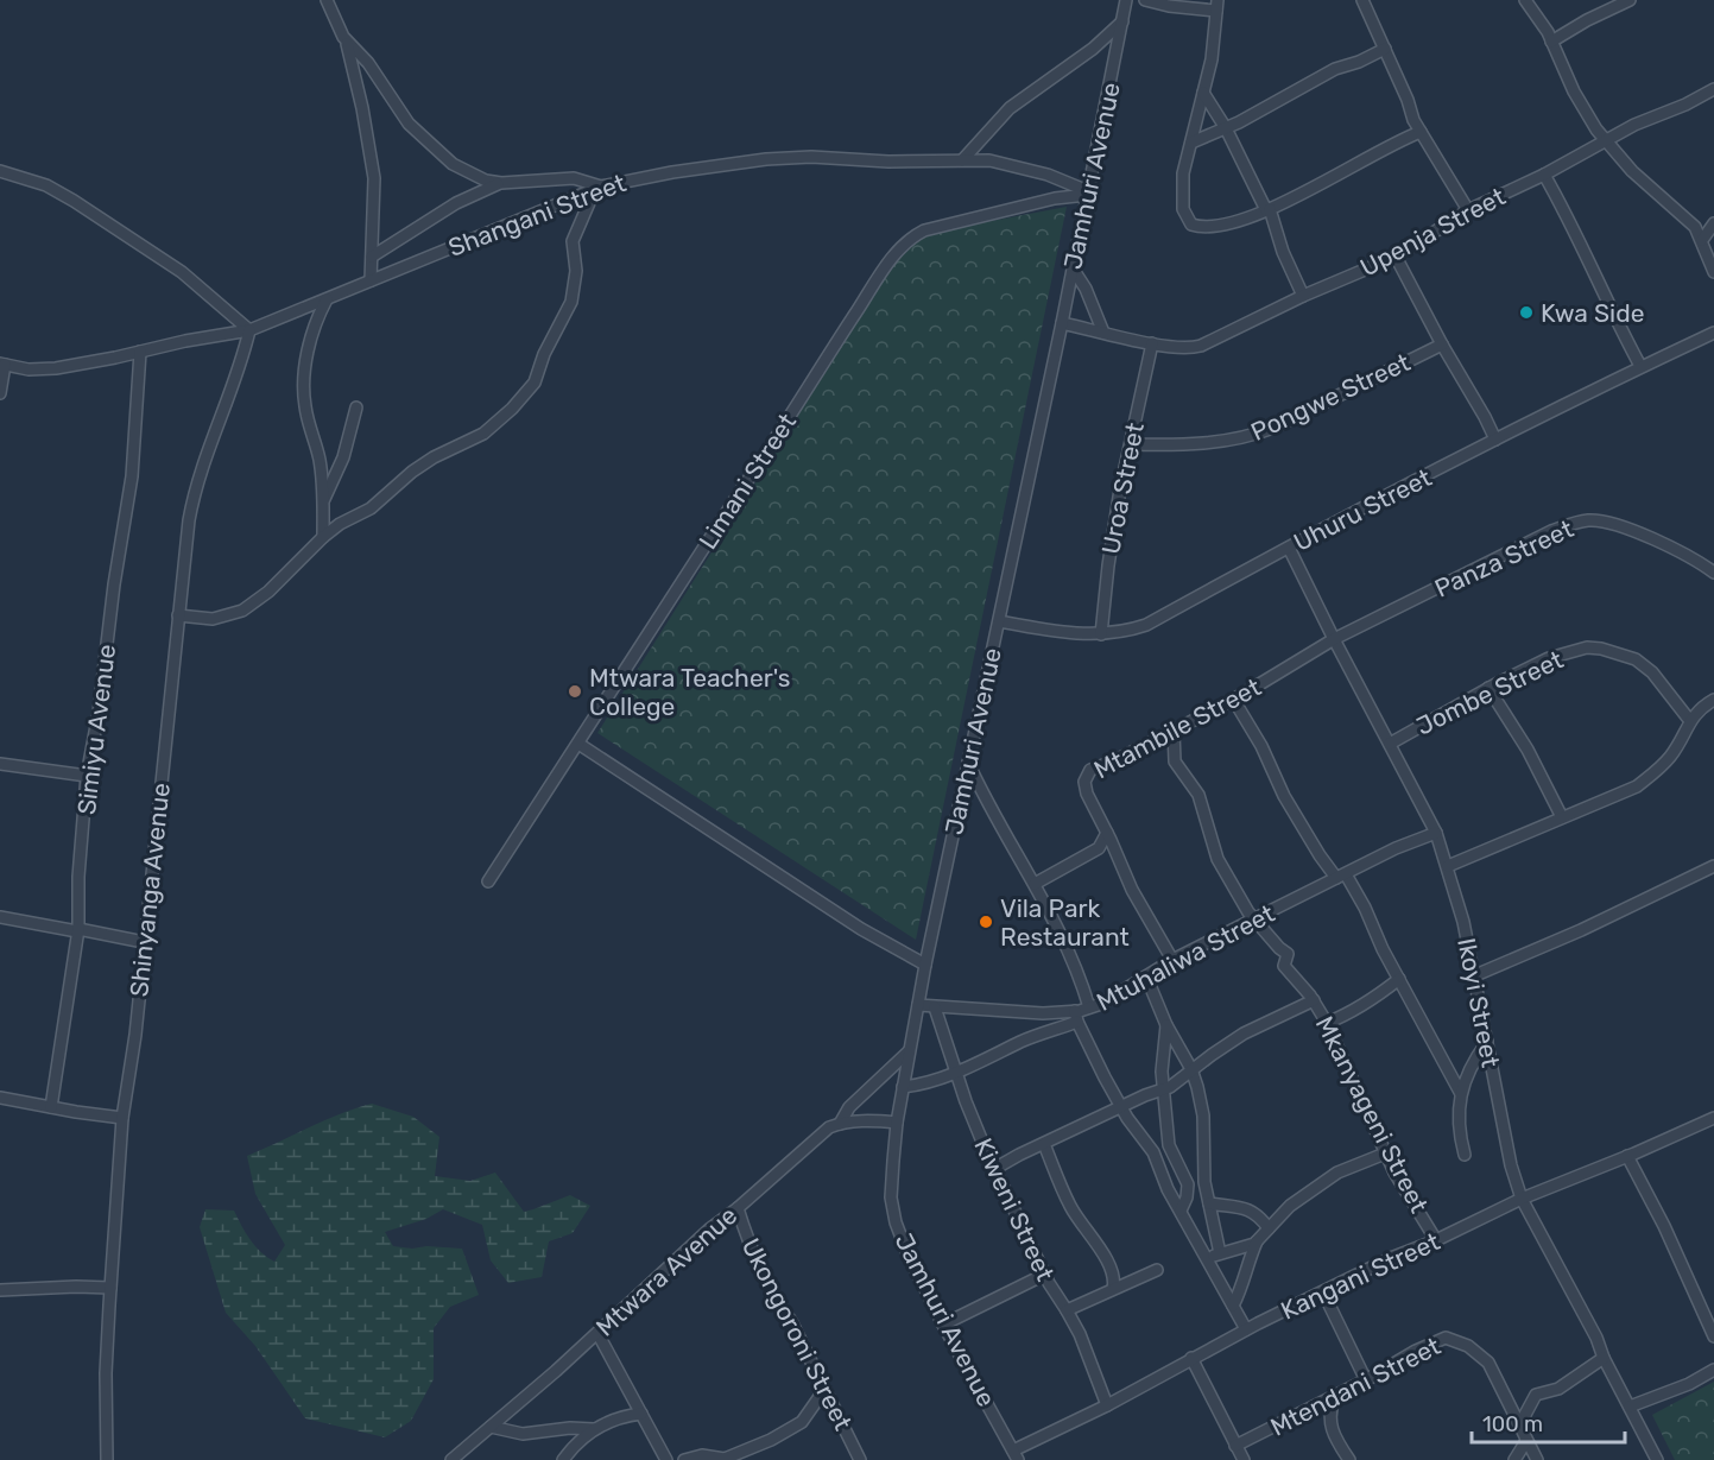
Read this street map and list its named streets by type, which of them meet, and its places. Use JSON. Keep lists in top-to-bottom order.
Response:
{
  "streets": {
    "street": [
      "Jamhuri Avenue",
      "Shangani Street",
      "Upenja Street",
      "Pongwe Street",
      "Limani Street",
      "Uroa Street",
      "Uhuru Street",
      "Panza Street",
      "Jombe Street",
      "Mtambile Street",
      "Simiyu Avenue",
      "Shinyanga Avenue",
      "Mtuhaliwa Street",
      "Ikoyi Street",
      "Mkanyageni Street",
      "Kiweni Street",
      "Mtwara Avenue",
      "Kangani Street",
      "Ukongoroni Street",
      "Mtendani Street"
    ]
  },
  "crossings": [
    ["Jamhuri Avenue", "Shangani Street"],
    ["Jamhuri Avenue", "Upenja Street"],
    ["Jamhuri Avenue", "Limani Street"],
    ["Jamhuri Avenue", "Uhuru Street"],
    ["Jamhuri Avenue", "Mtuhaliwa Street"],
    ["Jamhuri Avenue", "Mtwara Avenue"],
    ["Jamhuri Avenue", "Kangani Street"],
    ["Shangani Street", "Limani Street"],
    ["Shangani Street", "Simiyu Avenue"],
    ["Shangani Street", "Shinyanga Avenue"],
    ["Upenja Street", "Uroa Street"],
    ["Pongwe Street", "Uroa Street"],
    ["Uroa Street", "Uhuru Street"],
    ["Uhuru Street", "Ikoyi Street"],
    ["Panza Street", "Mtambile Street"],
    ["Panza Street", "Ikoyi Street"],
    ["Jombe Street", "Ikoyi Street"],
    ["Mtambile Street", "Mtuhaliwa Street"],
    ["Mtambile Street", "Ikoyi Street"],
    ["Mtuhaliwa Street", "Ikoyi Street"],
    ["Mtuhaliwa Street", "Kiweni Street"],
    ["Ikoyi Street", "Kangani Street"],
    ["Mkanyageni Street", "Kiweni Street"],
    ["Mkanyageni Street", "Kangani Street"],
    ["Kiweni Street", "Kangani Street"],
    ["Mtwara Avenue", "Ukongoroni Street"]
  ],
  "places": ["Kwa Side", "Mtwara Teacher's College", "Vila Park Restaurant"],
  "scale_bar": "100 m"
}
